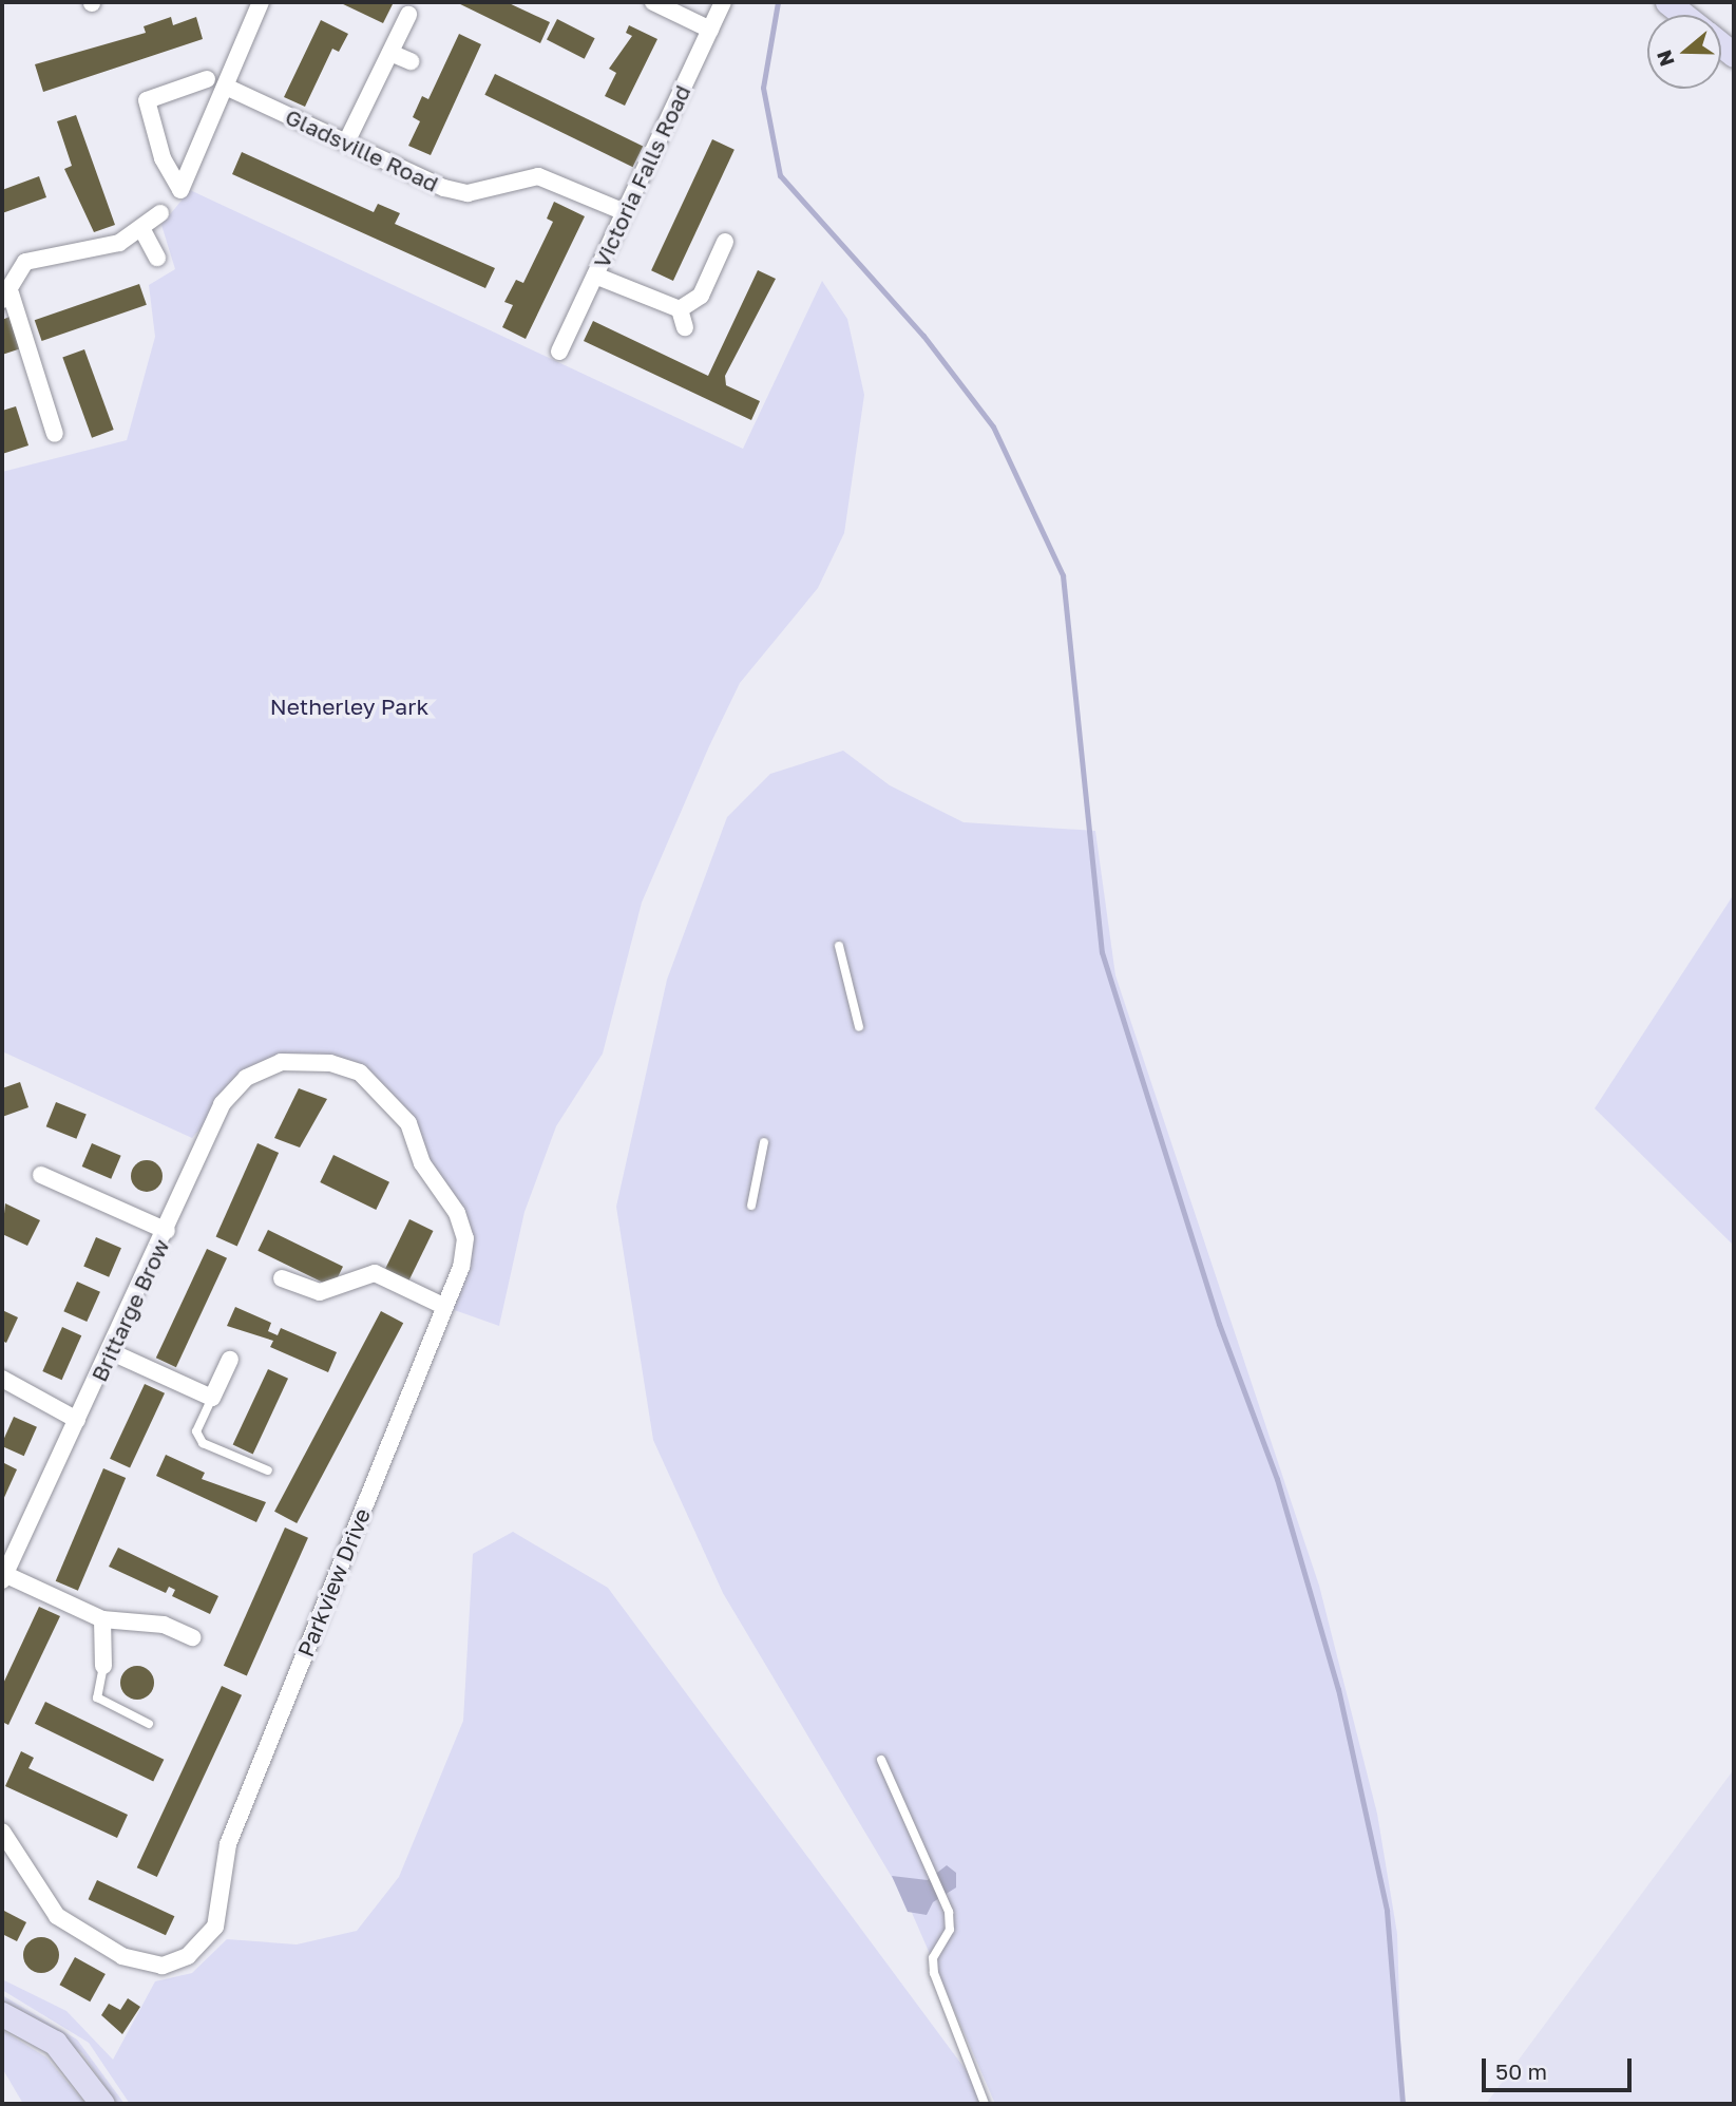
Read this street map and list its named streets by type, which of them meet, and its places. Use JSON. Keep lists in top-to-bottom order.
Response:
{
  "streets": {
    "street": [
      "Gladsville Road",
      "Victoria Falls Road",
      "Brittarge Brow",
      "Parkview Drive"
    ]
  },
  "crossings": [
    ["Gladsville Road", "Victoria Falls Road"],
    ["Brittarge Brow", "Parkview Drive"]
  ],
  "parks": ["Netherley Park"],
  "scale_bar": "50 m",
  "north": "left"
}
